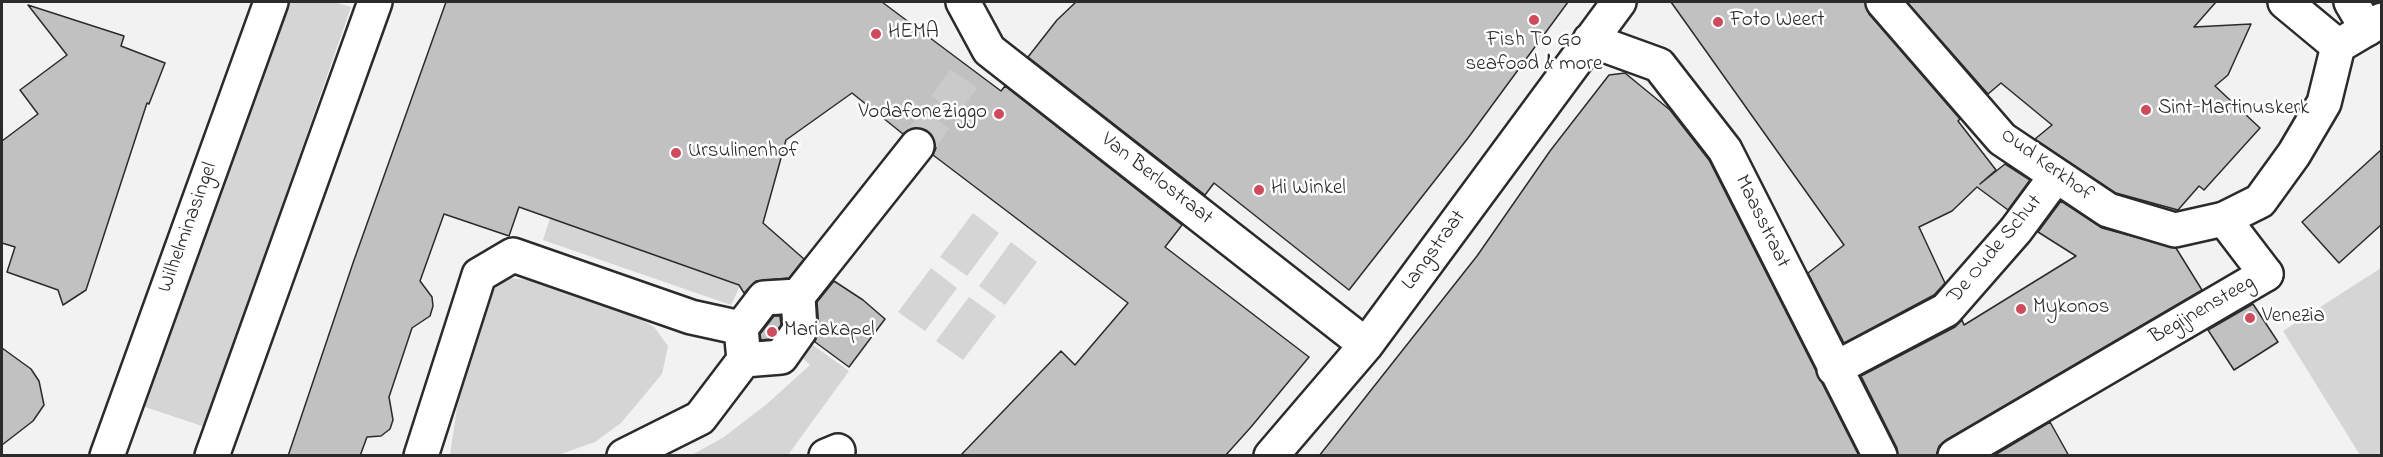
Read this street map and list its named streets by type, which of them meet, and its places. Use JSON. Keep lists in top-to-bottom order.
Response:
{
  "streets": {
    "street": [
      "Oud Kerkhof",
      "Van Berlostraat",
      "Maasstraat",
      "Wilhelminasingel",
      "De Oude Schut",
      "Langstraat",
      "Begijnensteeg"
    ]
  },
  "crossings": [
    ["Oud Kerkhof", "De Oude Schut"],
    ["Oud Kerkhof", "Begijnensteeg"],
    ["Van Berlostraat", "Langstraat"],
    ["Maasstraat", "De Oude Schut"],
    ["Maasstraat", "Langstraat"]
  ],
  "places": [
    "Fish To Go seafood & more",
    "Foto Weert",
    "HEMA",
    "Sint-Martinuskerk",
    "VodafoneZiggo",
    "Ursulinenhof",
    "Hi Winkel",
    "Mykonos",
    "Venezia",
    "Mariakapel"
  ]
}
